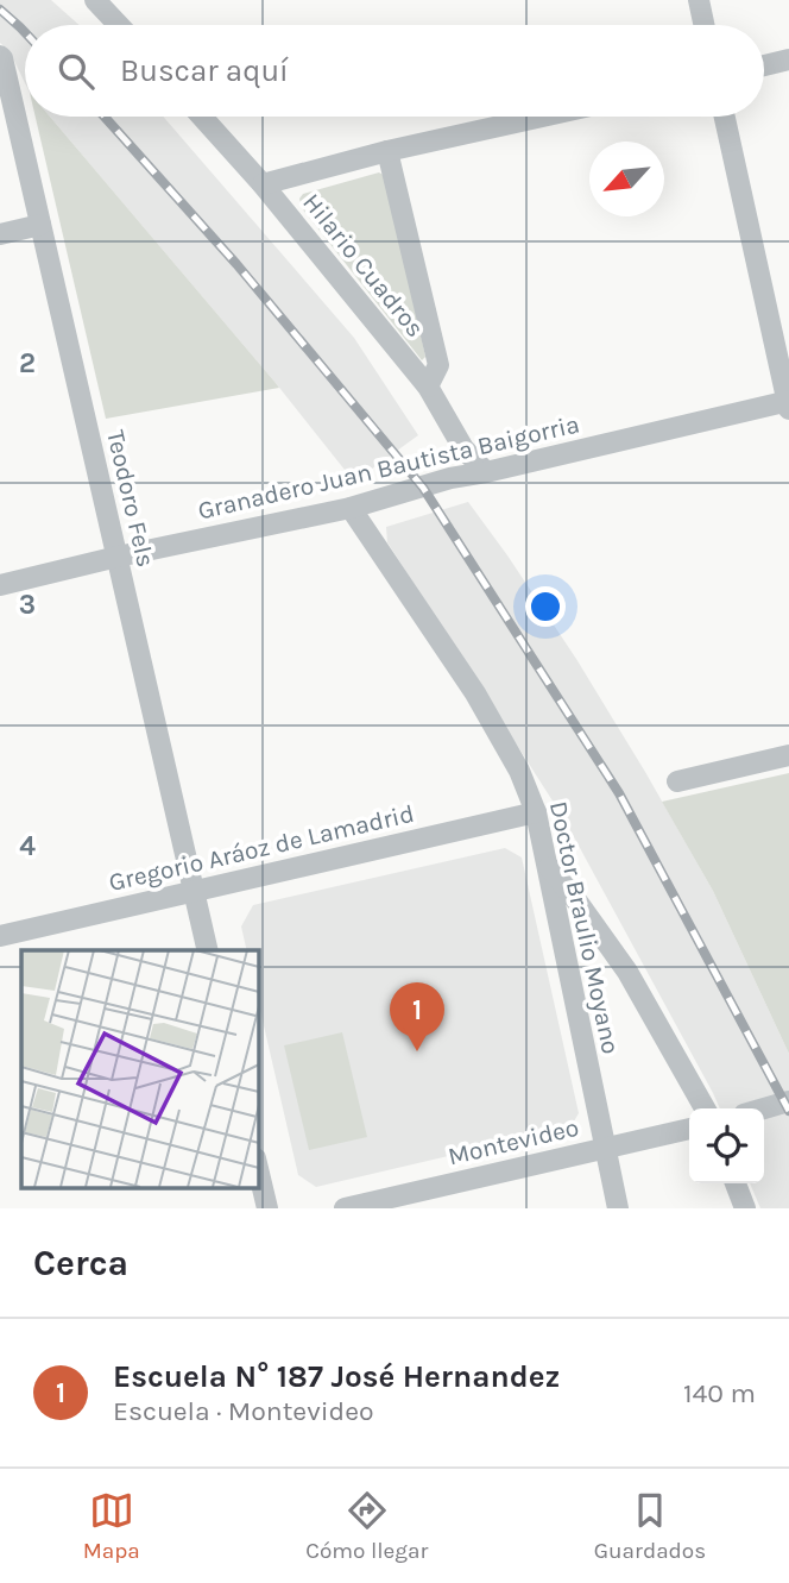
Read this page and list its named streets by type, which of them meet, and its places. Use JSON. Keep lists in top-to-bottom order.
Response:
{
  "streets": {
    "street": [
      "Hilario Cuadros",
      "Granadero Juan Bautista Baigorria",
      "Teodoro Fels",
      "Gregorio Aráoz de Lamadrid",
      "Doctor Braulio Moyano",
      "Montevideo"
    ]
  },
  "crossings": [
    ["Hilario Cuadros", "Granadero Juan Bautista Baigorria"],
    ["Granadero Juan Bautista Baigorria", "Teodoro Fels"],
    ["Granadero Juan Bautista Baigorria", "Doctor Braulio Moyano"],
    ["Teodoro Fels", "Gregorio Aráoz de Lamadrid"],
    ["Gregorio Aráoz de Lamadrid", "Doctor Braulio Moyano"],
    ["Doctor Braulio Moyano", "Montevideo"]
  ],
  "north": "bottom left",
  "page": {
    "search": "Buscar aquí",
    "pins": "1",
    "heading": "Cerca",
    "list": [
      {
        "mark": "1",
        "name": "Escuela N° 187 José Hernandez",
        "note": "Escuela · Montevideo",
        "value": "140 m"
      }
    ],
    "nav": ["Mapa", "Cómo llegar", "Guardados"]
  },
  "grid": {
    "rows": ["2", "3", "4"]
  }
}
